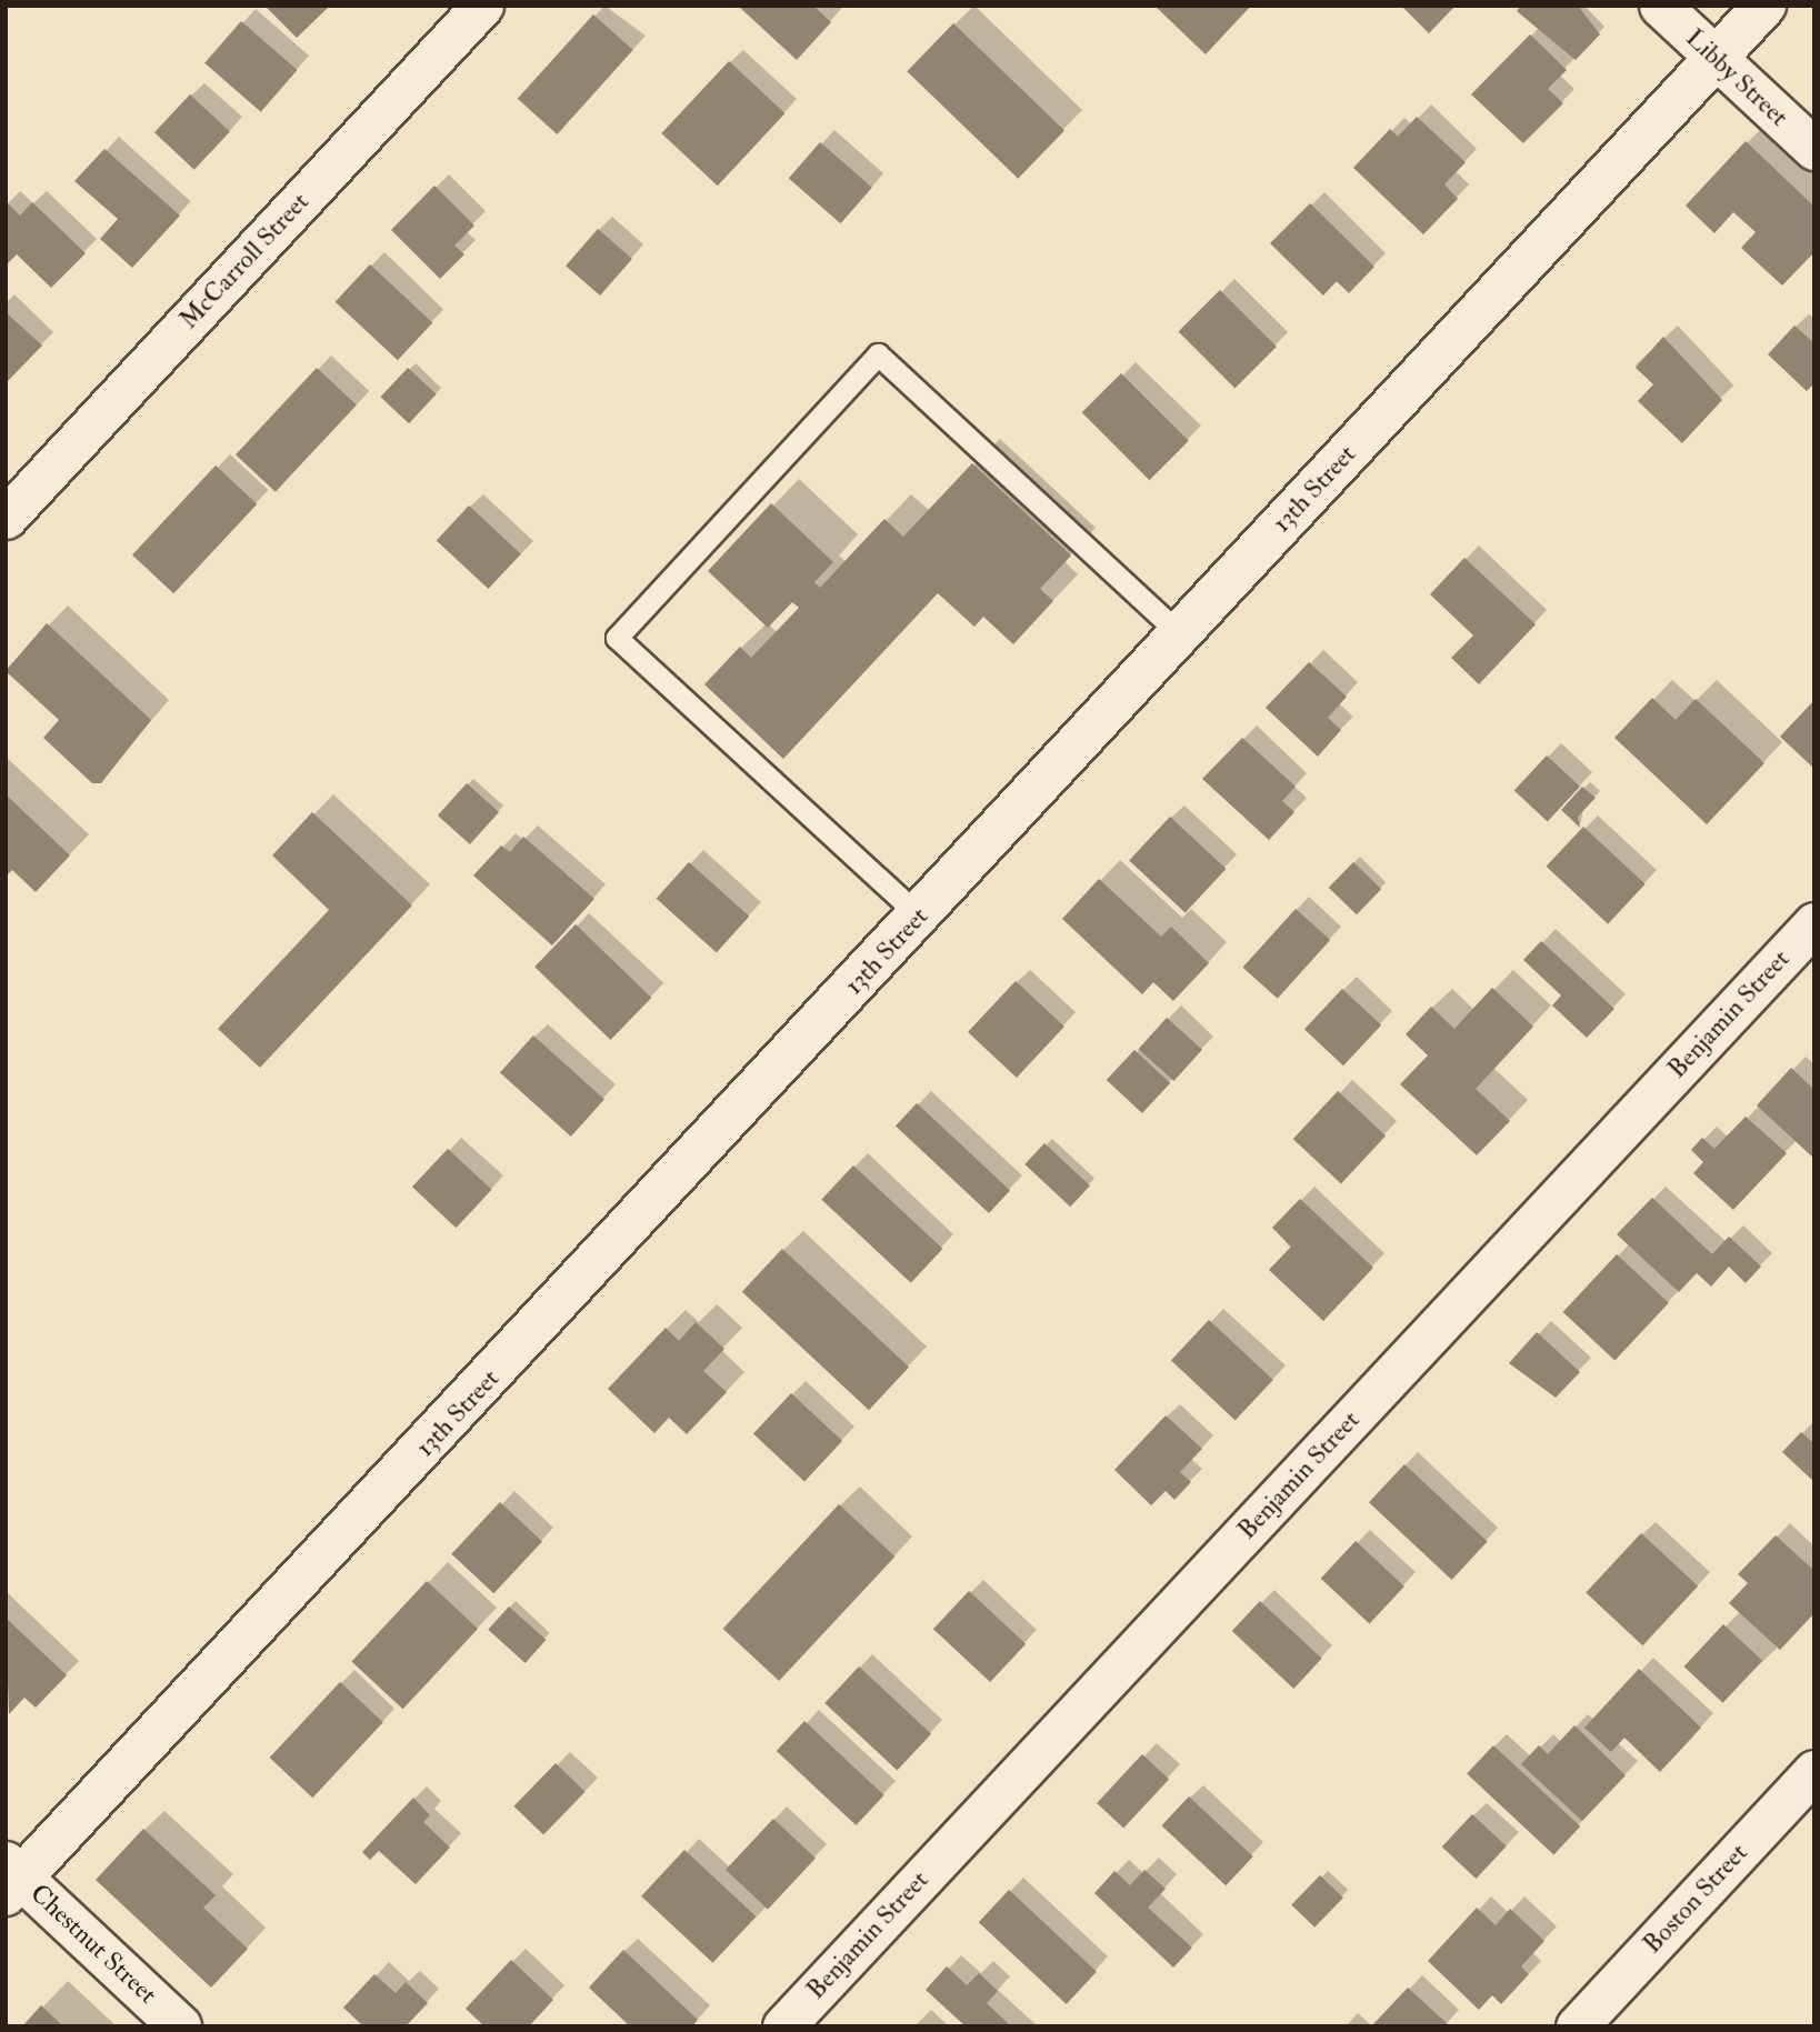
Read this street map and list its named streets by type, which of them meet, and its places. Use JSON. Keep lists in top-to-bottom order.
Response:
{
  "streets": {
    "main road": ["13th Street", "Chestnut Street"],
    "street": [
      "Libby Street",
      "McCarroll Street",
      "Benjamin Street",
      "Boston Street"
    ]
  },
  "crossings": [
    ["Libby Street", "13th Street"],
    ["13th Street", "Chestnut Street"]
  ]
}
